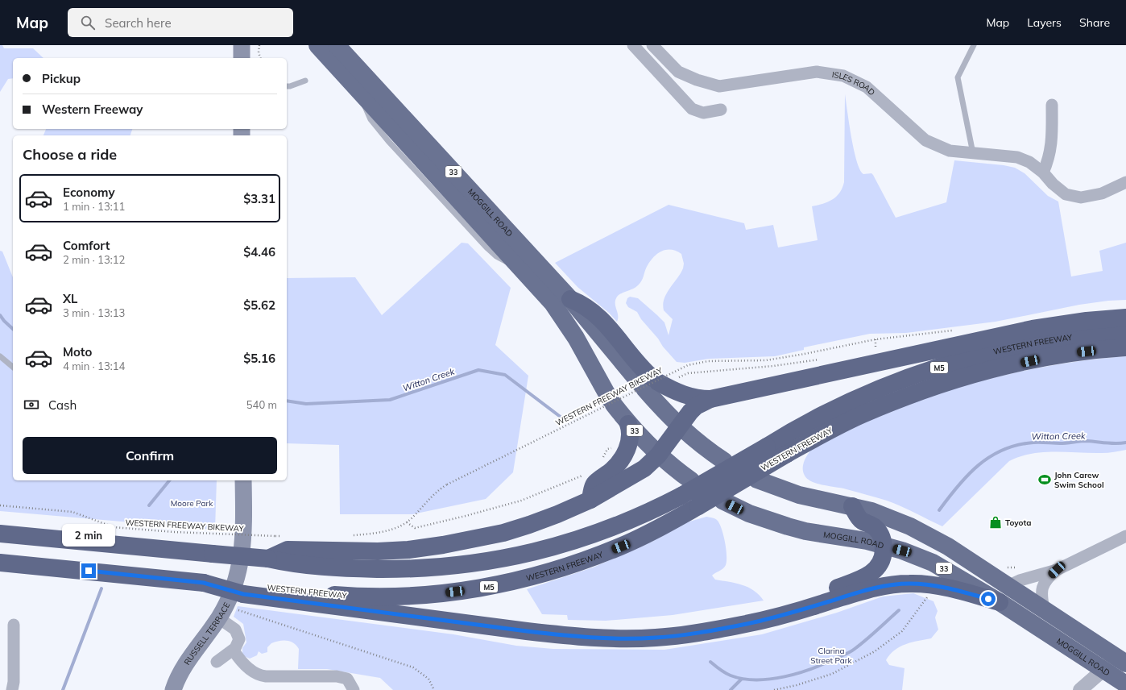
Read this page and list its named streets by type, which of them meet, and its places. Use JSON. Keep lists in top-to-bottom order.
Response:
{
  "streets": {
    "highway": [
      "33",
      "MOGGILL ROAD",
      "WESTERN FREEWAY",
      "M5"
    ],
    "main road": ["RUSSELL TERRACE"],
    "street": ["ISLES ROAD"],
    "path": ["WESTERN FREEWAY BIKEWAY"]
  },
  "water": ["Witton Creek"],
  "parks": ["Moore Park", "Clarina Street Park"],
  "places": {
    "sports": ["John Carew Swim School"],
    "shop": ["Toyota"]
  },
  "page": {
    "header": "Map",
    "search": "Search here",
    "nav": ["Map", "Layers", "Share"],
    "banner": ["Pickup", "Western Freeway"],
    "heading": "Choose a ride",
    "list": [
      {
        "name": "Economy",
        "note": "1 min · 13:11",
        "value": "$3.31"
      },
      {
        "name": "Comfort",
        "note": "2 min · 13:12",
        "value": "$4.46"
      },
      {
        "name": "XL",
        "note": "3 min · 13:13",
        "value": "$5.62"
      },
      {
        "name": "Moto",
        "note": "4 min · 13:14",
        "value": "$5.16"
      }
    ],
    "pay": ["Cash", "540 m"],
    "buttons": "Confirm",
    "bubble": "2 min"
  }
}
